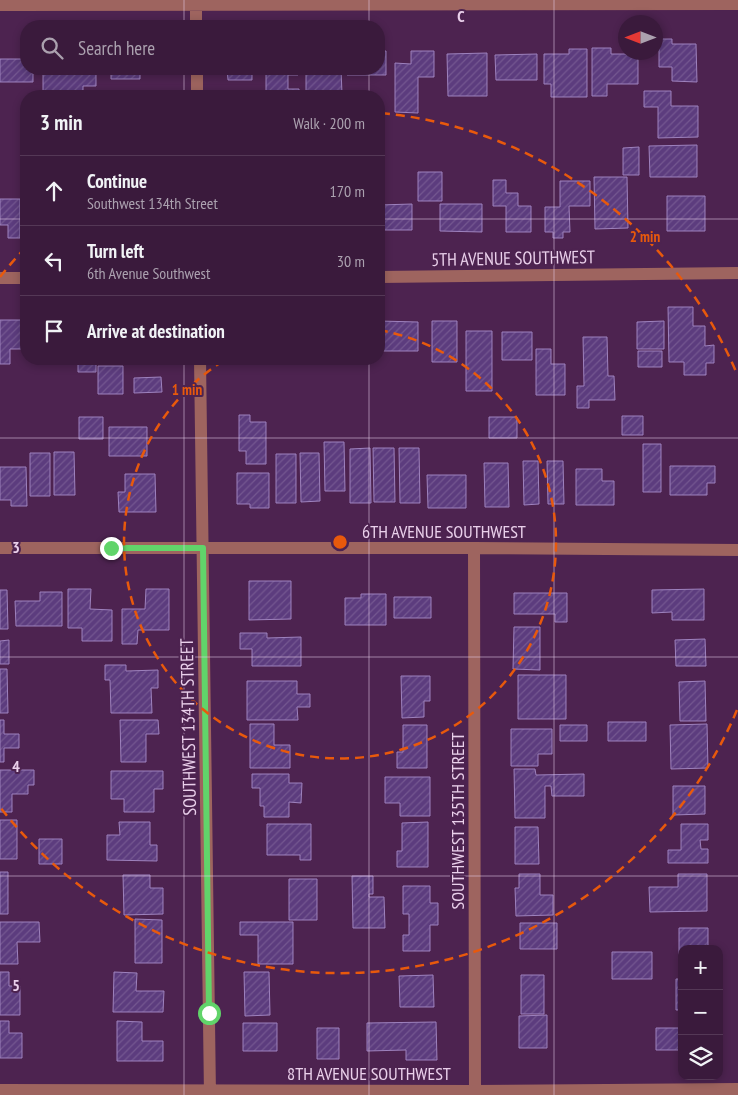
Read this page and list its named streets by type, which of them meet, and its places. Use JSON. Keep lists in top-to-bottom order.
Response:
{
  "streets": {
    "street": [
      "5TH AVENUE SOUTHWEST",
      "6TH AVENUE SOUTHWEST",
      "SOUTHWEST 134TH STREET",
      "SOUTHWEST 135TH STREET",
      "8TH AVENUE SOUTHWEST"
    ]
  },
  "crossings": [
    ["6TH AVENUE SOUTHWEST", "SOUTHWEST 134TH STREET"],
    ["6TH AVENUE SOUTHWEST", "SOUTHWEST 135TH STREET"],
    ["SOUTHWEST 134TH STREET", "8TH AVENUE SOUTHWEST"],
    ["SOUTHWEST 135TH STREET", "8TH AVENUE SOUTHWEST"]
  ],
  "north": "left",
  "page": {
    "search": "Search here",
    "heading": ["3 min", "Walk · 200 m"],
    "list": [
      ["Continue", "Southwest 134th Street", "170 m"],
      ["Turn left", "6th Avenue Southwest", "30 m"],
      "Arrive at destination"
    ],
    "map_buttons": ["+", "−"]
  },
  "grid": {
    "columns": ["C"],
    "rows": ["3", "4", "5"]
  },
  "rings": ["2 min", "1 min"]
}
